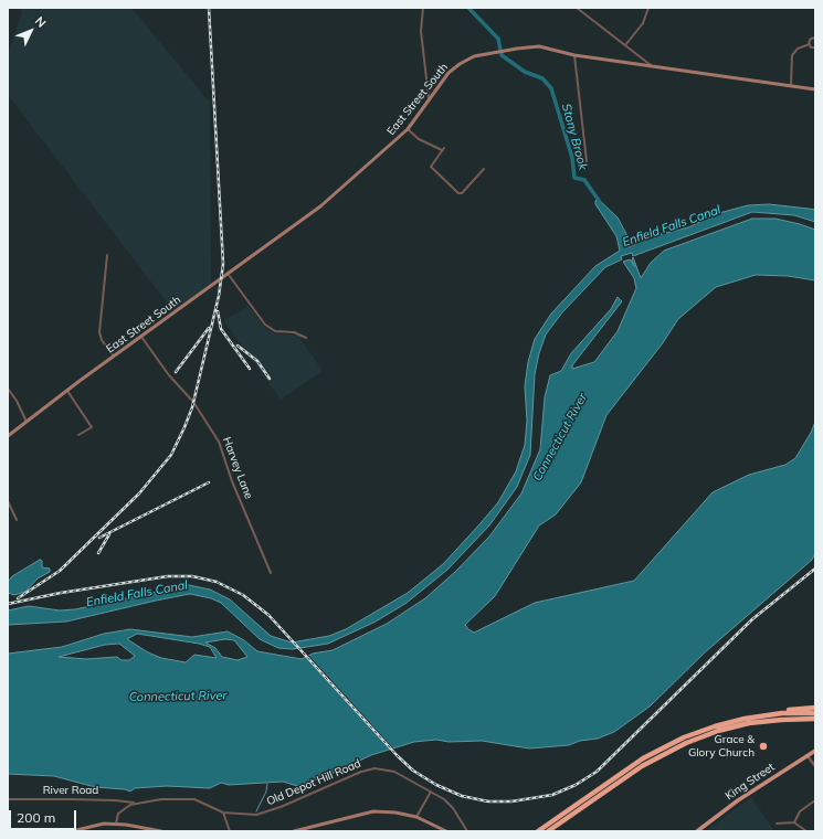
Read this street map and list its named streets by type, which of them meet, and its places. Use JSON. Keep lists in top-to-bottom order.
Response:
{
  "streets": {
    "main road": ["East Street South", "King Street"],
    "street": ["Harvey Lane", "Old Depot Hill Road", "River Road"]
  },
  "crossings": [
    ["East Street South", "Harvey Lane"],
    ["Old Depot Hill Road", "River Road"]
  ],
  "water": ["Stony Brook", "Enfield Falls Canal", "Connecticut River"],
  "places": ["Grace & Glory Church"],
  "scale_bar": "200 m",
  "north": "top right"
}
